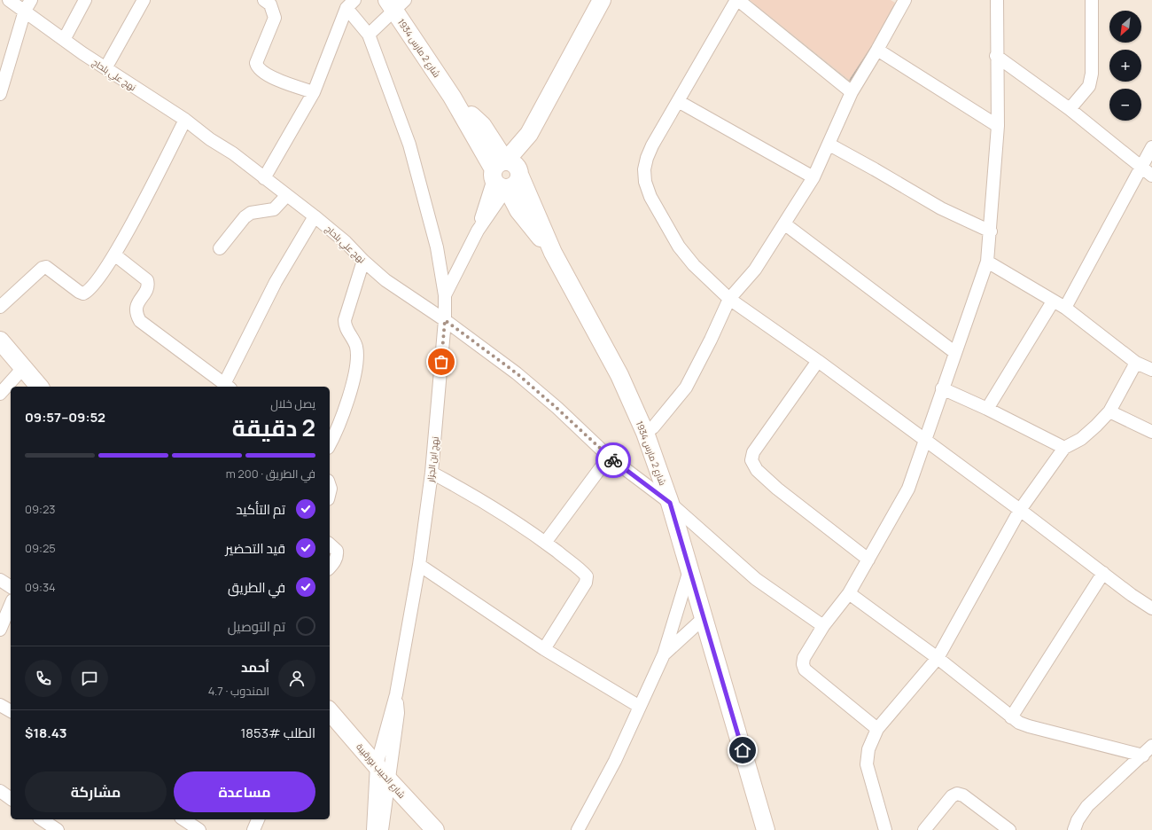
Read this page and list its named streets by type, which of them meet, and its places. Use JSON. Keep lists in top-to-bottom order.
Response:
{
  "streets": {
    "street": [
      "شارع 2 مارس 1934",
      "نهج علي بلحاج",
      "نهج ابن الجزار",
      "شارع الحبيب بورقيبة"
    ]
  },
  "crossings": [
    ["شارع 2 مارس 1934", "نهج علي بلحاج"],
    ["شارع 2 مارس 1934", "نهج ابن الجزار"],
    ["نهج علي بلحاج", "نهج ابن الجزار"],
    ["نهج ابن الجزار", "شارع الحبيب بورقيبة"]
  ],
  "north": "bottom left",
  "page": {
    "map_buttons": ["+", "−"],
    "heading": ["2 دقيقة", "يصل خلال", "09:52–09:57"],
    "panel": [
      "أحمد",
      "المندوب · 4.7",
      "الطلب #1853",
      "$18.43"
    ],
    "bar": "في الطريق · 200 m",
    "list": [
      ["تم التأكيد", "09:23"],
      ["قيد التحضير", "09:25"],
      ["في الطريق", "09:34"],
      "تم التوصيل"
    ],
    "buttons": ["مساعدة", "مشاركة"]
  }
}
